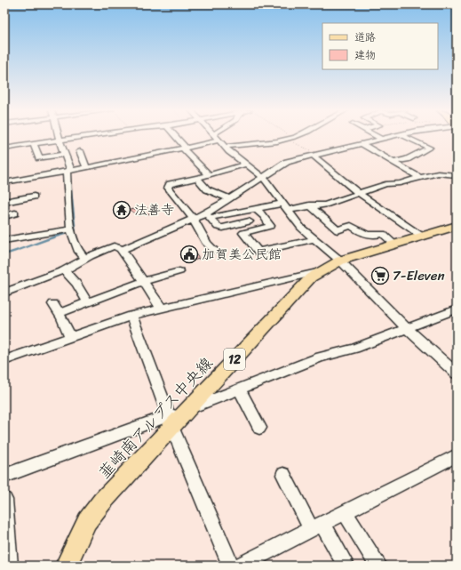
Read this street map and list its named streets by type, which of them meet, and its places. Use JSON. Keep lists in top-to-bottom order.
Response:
{
  "streets": {
    "main road": ["12", "韮崎南アルプス中央線"]
  },
  "places": {
    "temple": ["法善寺"],
    "public building": ["加賀美公民館"],
    "supermarket": ["7-Eleven"]
  },
  "legend": ["道路", "建物"]
}
